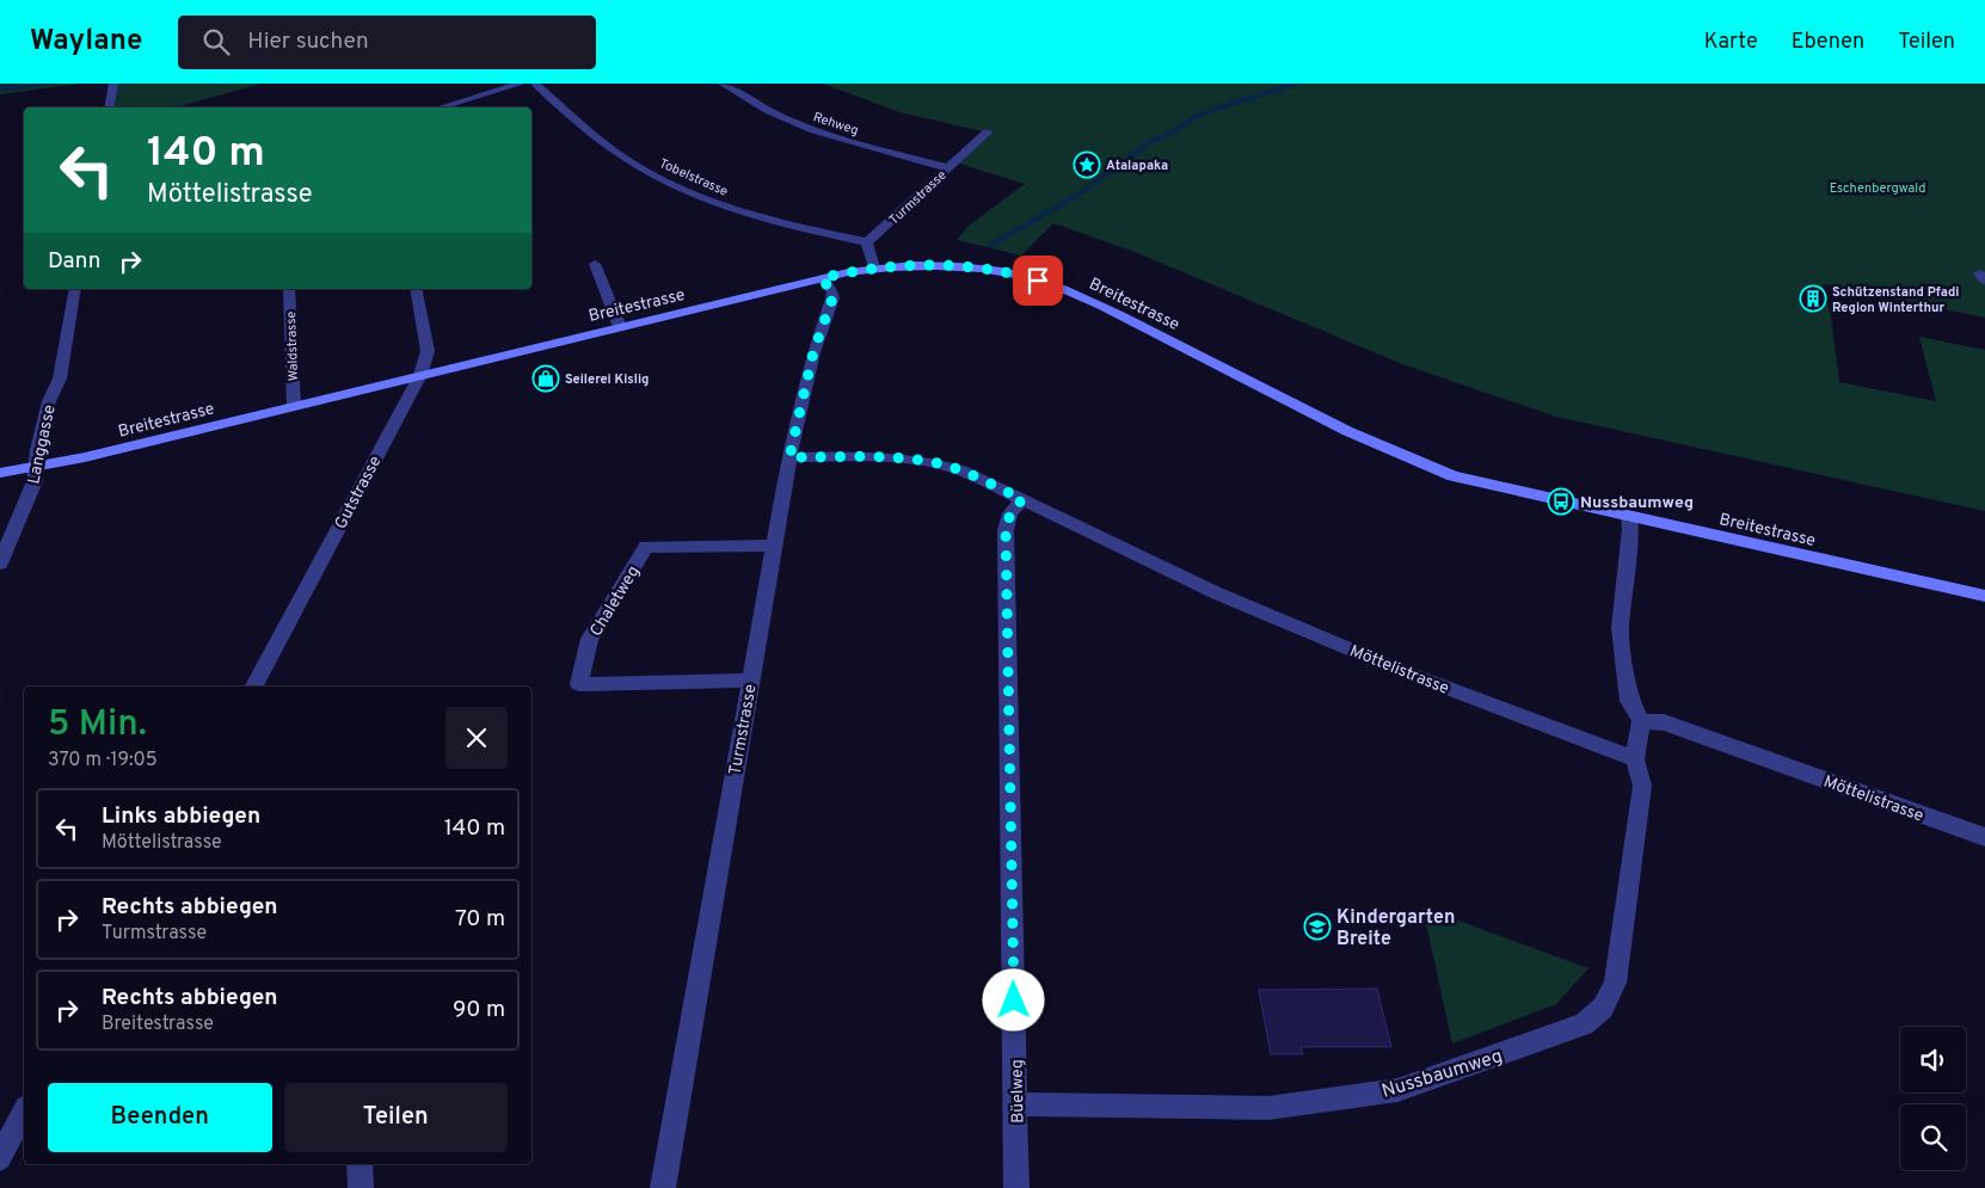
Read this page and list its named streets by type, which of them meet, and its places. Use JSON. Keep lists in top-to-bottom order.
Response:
{
  "streets": {
    "main road": ["Breitestrasse"],
    "street": [
      "Rehweg",
      "Tobelstrasse",
      "Turmstrasse",
      "Waldstrasse",
      "Langgasse",
      "Gutstrasse",
      "Chaletweg",
      "Möttelistrasse",
      "Nussbaumweg",
      "Büelweg"
    ]
  },
  "crossings": [
    ["Rehweg", "Turmstrasse"],
    ["Tobelstrasse", "Turmstrasse"],
    ["Turmstrasse", "Breitestrasse"],
    ["Turmstrasse", "Chaletweg"],
    ["Turmstrasse", "Möttelistrasse"],
    ["Breitestrasse", "Waldstrasse"],
    ["Breitestrasse", "Langgasse"],
    ["Breitestrasse", "Gutstrasse"],
    ["Möttelistrasse", "Nussbaumweg"],
    ["Möttelistrasse", "Büelweg"],
    ["Nussbaumweg", "Büelweg"]
  ],
  "parks": ["Eschenbergwald"],
  "places": {
    "place": ["Atalapaka"],
    "building": ["Schützenstand Pfadi Region Winterthur"],
    "shop": ["Seilerei Kislig"],
    "bus stop": ["Nussbaumweg"],
    "school or university": ["Kindergarten Breite"]
  },
  "page": {
    "header": "Waylane",
    "search": "Hier suchen",
    "nav": ["Karte", "Ebenen", "Teilen"],
    "turn": ["140 m", "Möttelistrasse"],
    "then": "Dann",
    "heading": ["5 Min.", "370 m · 19:05"],
    "list": [
      {
        "name": "Links abbiegen",
        "note": "Möttelistrasse",
        "value": "140 m"
      },
      {
        "name": "Rechts abbiegen",
        "note": "Turmstrasse",
        "value": "70 m"
      },
      {
        "name": "Rechts abbiegen",
        "note": "Breitestrasse",
        "value": "90 m"
      }
    ],
    "buttons": ["Beenden", "Teilen"]
  }
}
